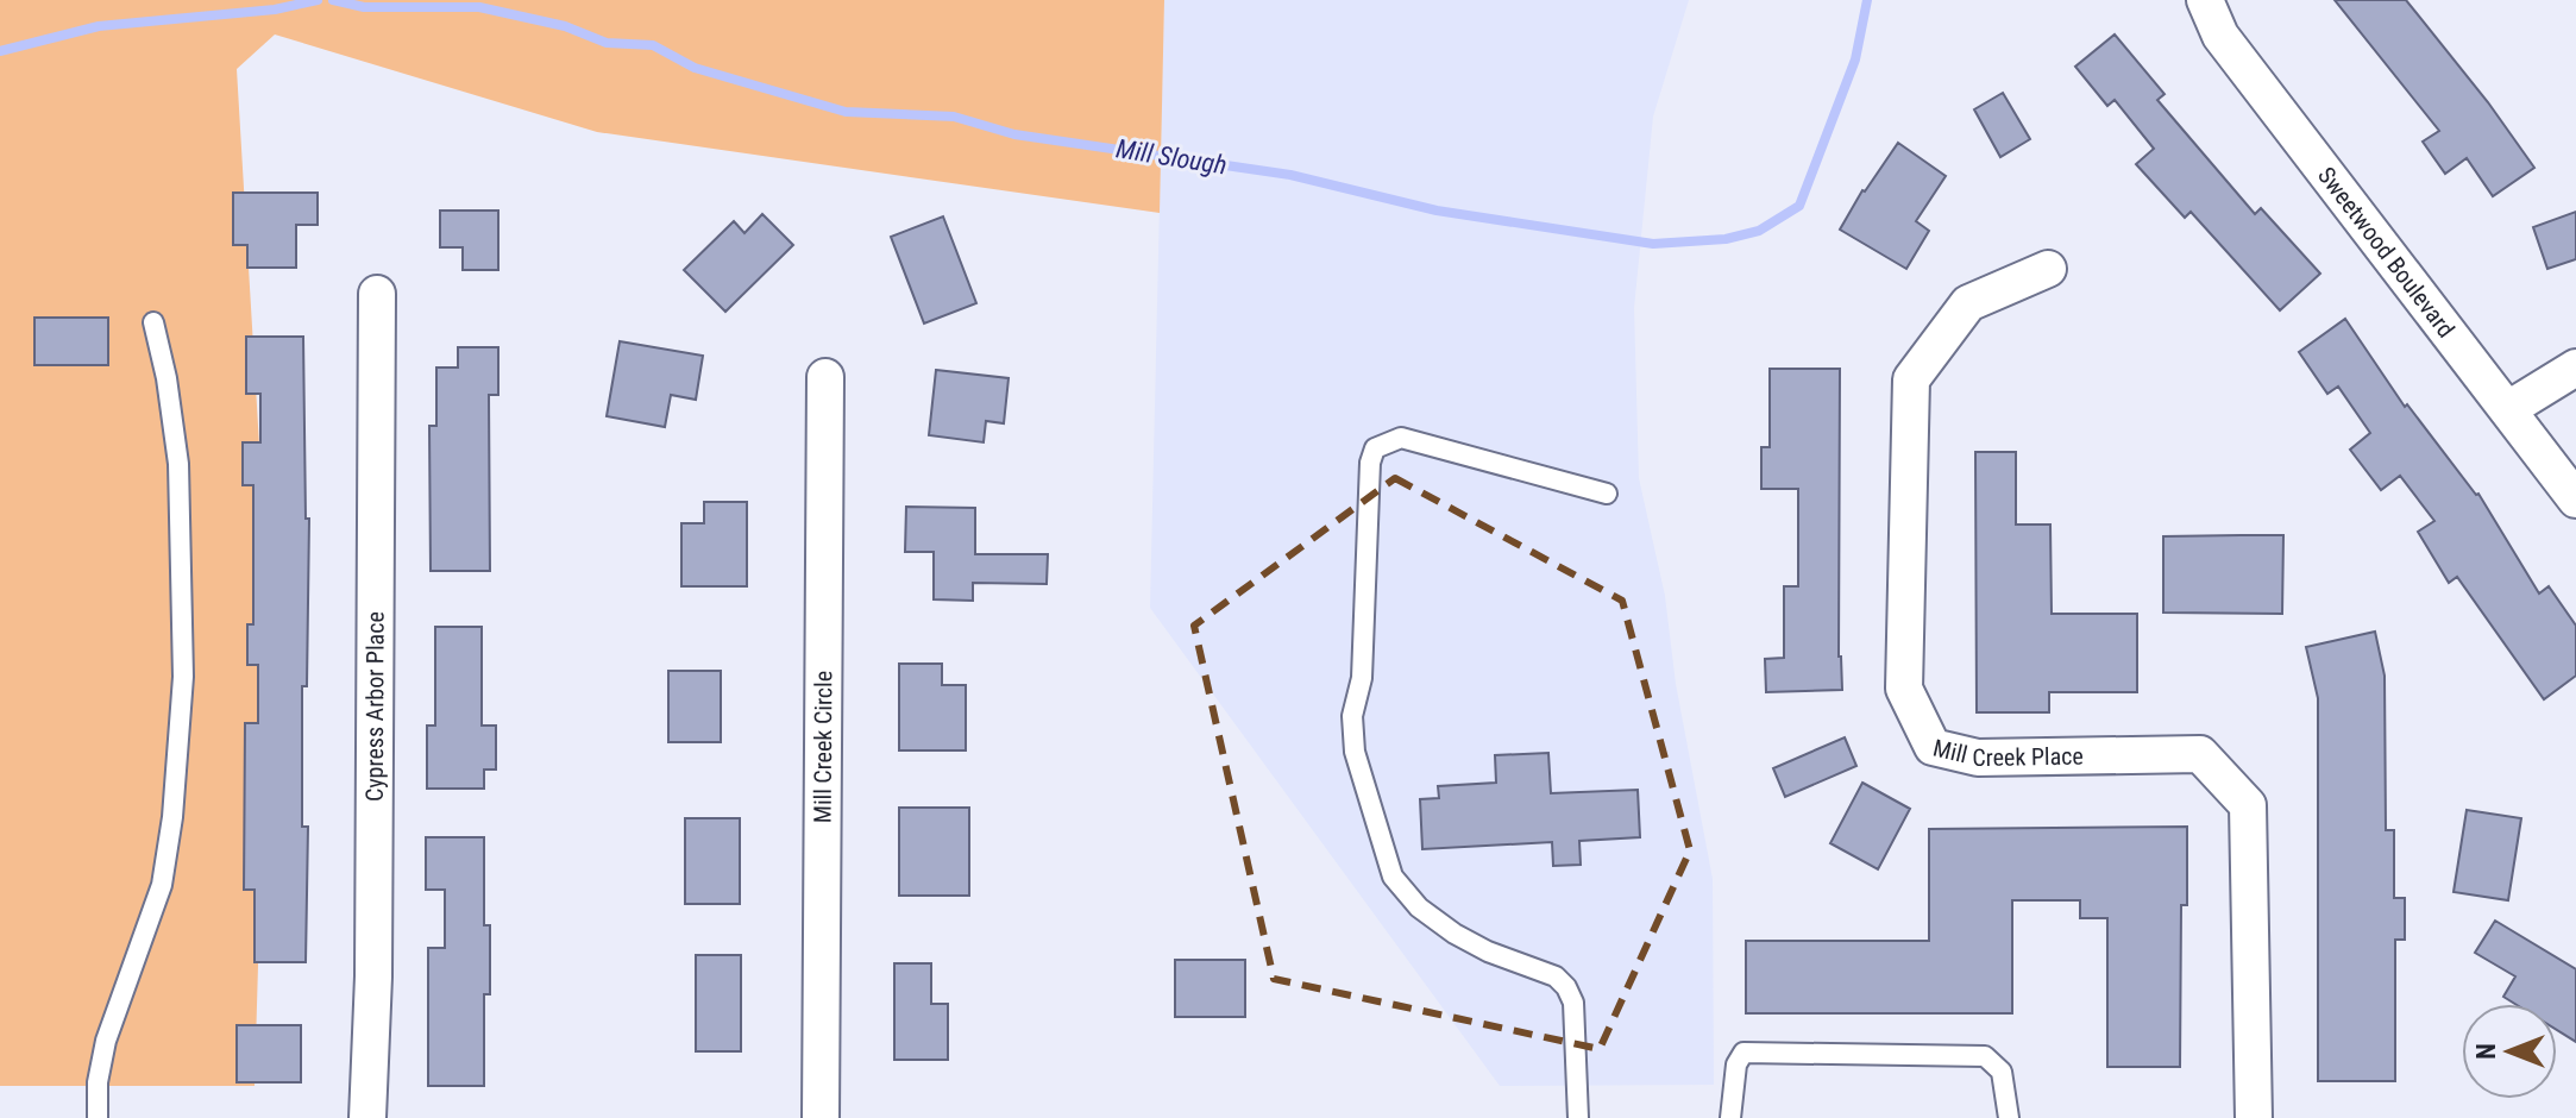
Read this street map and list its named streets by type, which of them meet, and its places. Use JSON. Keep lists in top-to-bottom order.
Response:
{
  "streets": {
    "street": [
      "Sweetwood Boulevard",
      "Cypress Arbor Place",
      "Mill Creek Place",
      "Mill Creek Circle"
    ]
  },
  "water": ["Mill Slough"],
  "north": "left"
}
